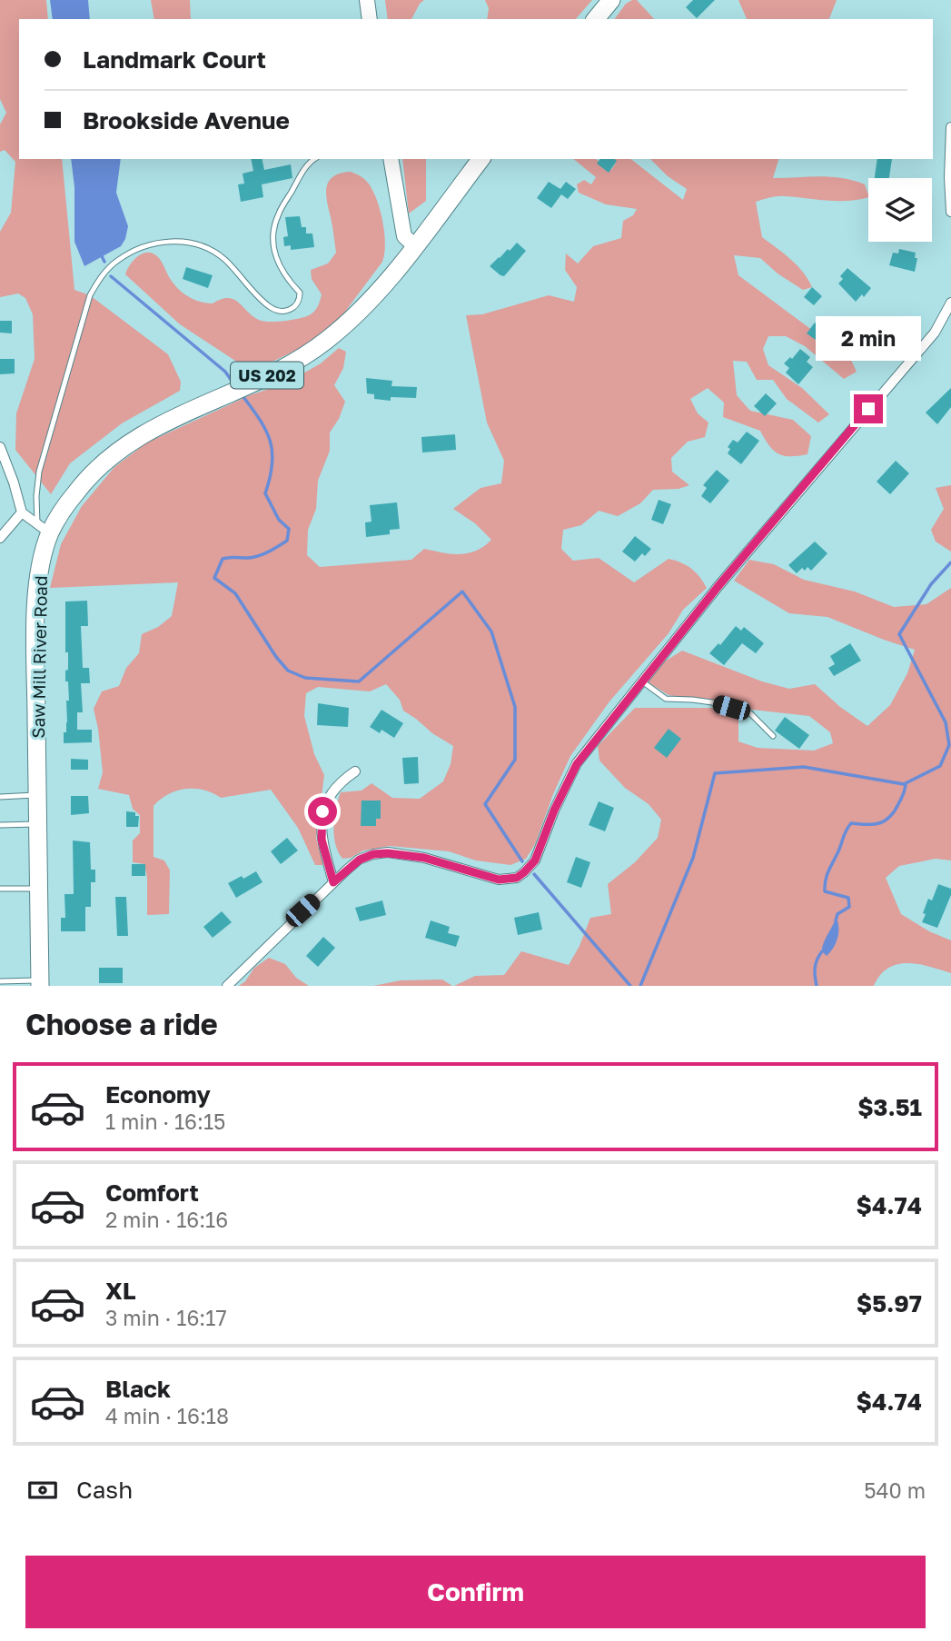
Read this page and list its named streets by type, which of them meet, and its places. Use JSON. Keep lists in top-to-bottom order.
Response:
{
  "streets": {
    "highway": ["US 202", "Saw Mill River Road"]
  },
  "page": {
    "banner": ["Landmark Court", "Brookside Avenue"],
    "bubble": "2 min",
    "heading": "Choose a ride",
    "list": [
      {
        "name": "Economy",
        "note": "1 min · 16:15",
        "value": "$3.51"
      },
      {
        "name": "Comfort",
        "note": "2 min · 16:16",
        "value": "$4.74"
      },
      {
        "name": "XL",
        "note": "3 min · 16:17",
        "value": "$5.97"
      },
      {
        "name": "Black",
        "note": "4 min · 16:18",
        "value": "$4.74"
      }
    ],
    "pay": ["Cash", "540 m"],
    "buttons": "Confirm"
  }
}
